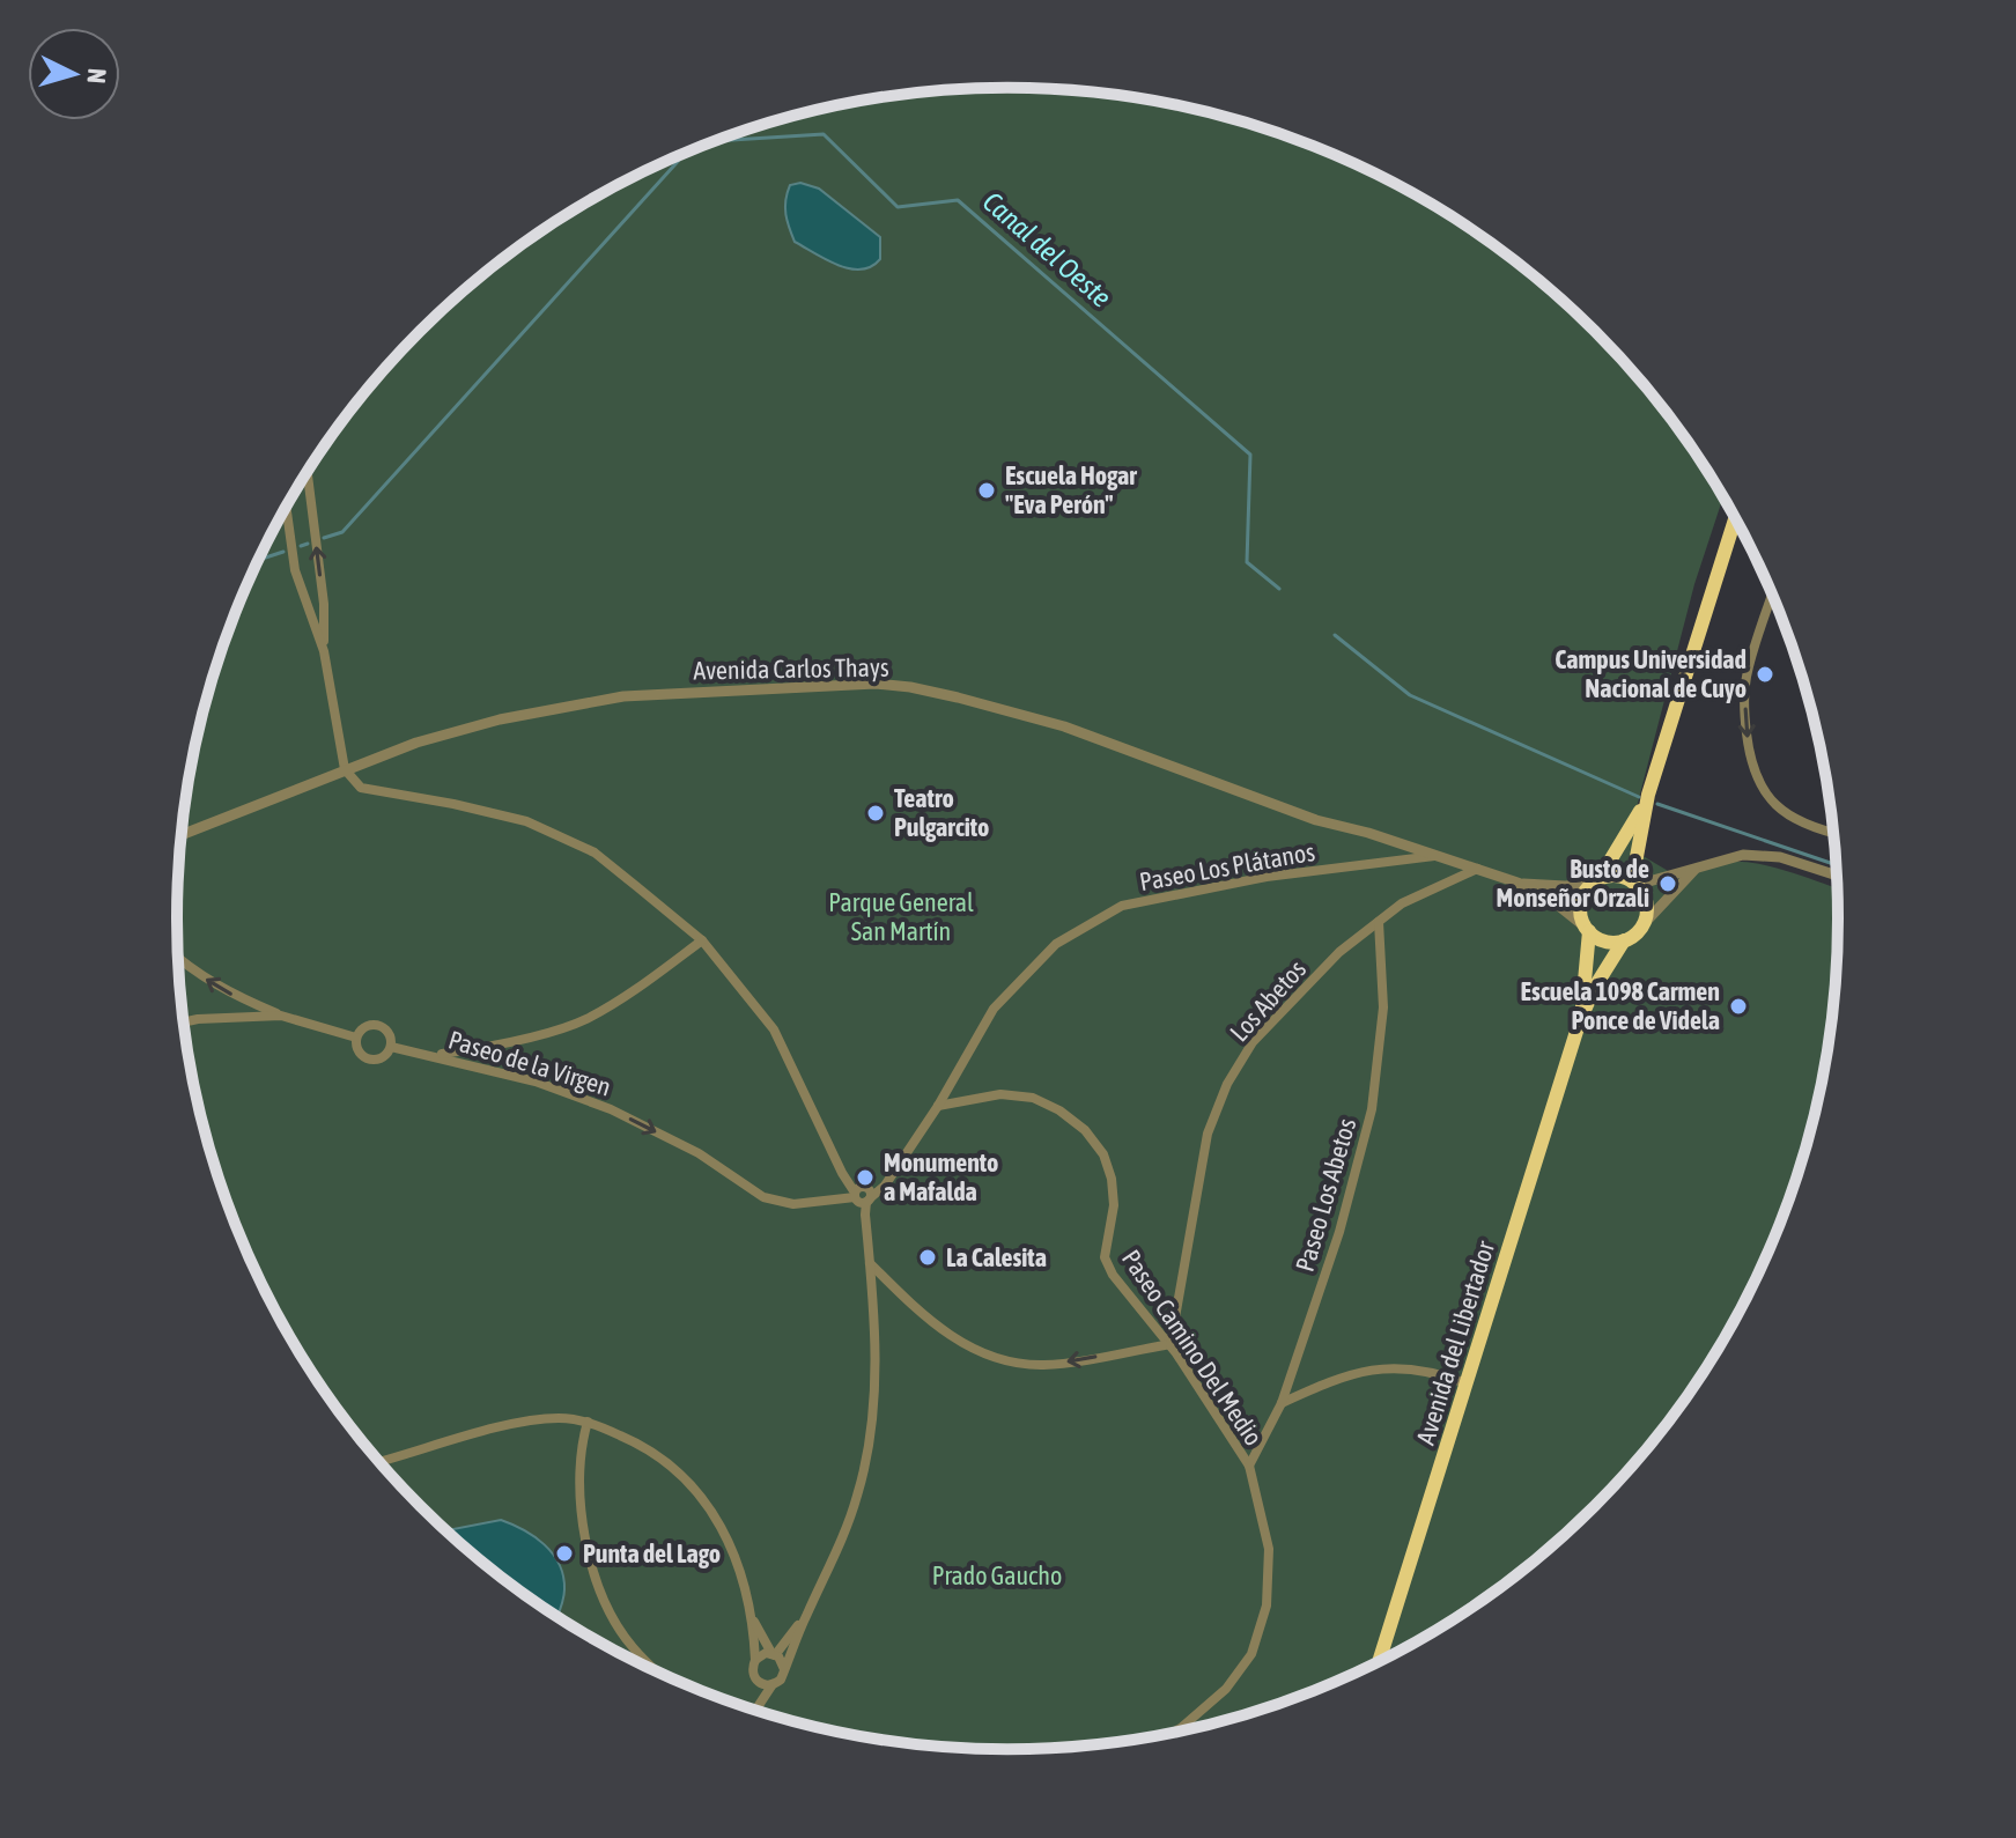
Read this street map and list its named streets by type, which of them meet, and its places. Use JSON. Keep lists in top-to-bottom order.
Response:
{
  "streets": {
    "main road": ["Avenida del Libertador"],
    "street": [
      "Avenida Carlos Thays",
      "Paseo Los Plátanos",
      "Los Abetos",
      "Paseo de la Virgen",
      "Paseo Los Abetos",
      "Paseo Camino Del Medio"
    ]
  },
  "crossings": [
    ["Avenida Carlos Thays", "Paseo Los Plátanos"],
    ["Avenida Carlos Thays", "Los Abetos"],
    ["Avenida Carlos Thays", "Avenida del Libertador"],
    ["Paseo Los Plátanos", "Paseo de la Virgen"],
    ["Paseo Los Plátanos", "Paseo Camino Del Medio"],
    ["Los Abetos", "Paseo Los Abetos"],
    ["Los Abetos", "Paseo Camino Del Medio"],
    ["Paseo Los Abetos", "Paseo Camino Del Medio"]
  ],
  "one_way": ["Paseo de la Virgen"],
  "water": ["Canal del Oeste"],
  "parks": ["Parque General San Martín", "Prado Gaucho"],
  "places": [
    "Escuela Hogar \"Eva Perón\"",
    "Campus Universidad Nacional de Cuyo",
    "Teatro Pulgarcito",
    "Busto de Monseñor Orzali",
    "Escuela 1098 Carmen Ponce de Videla",
    "Monumento a Mafalda",
    "La Calesita",
    "Punta del Lago"
  ],
  "north": "right"
}
